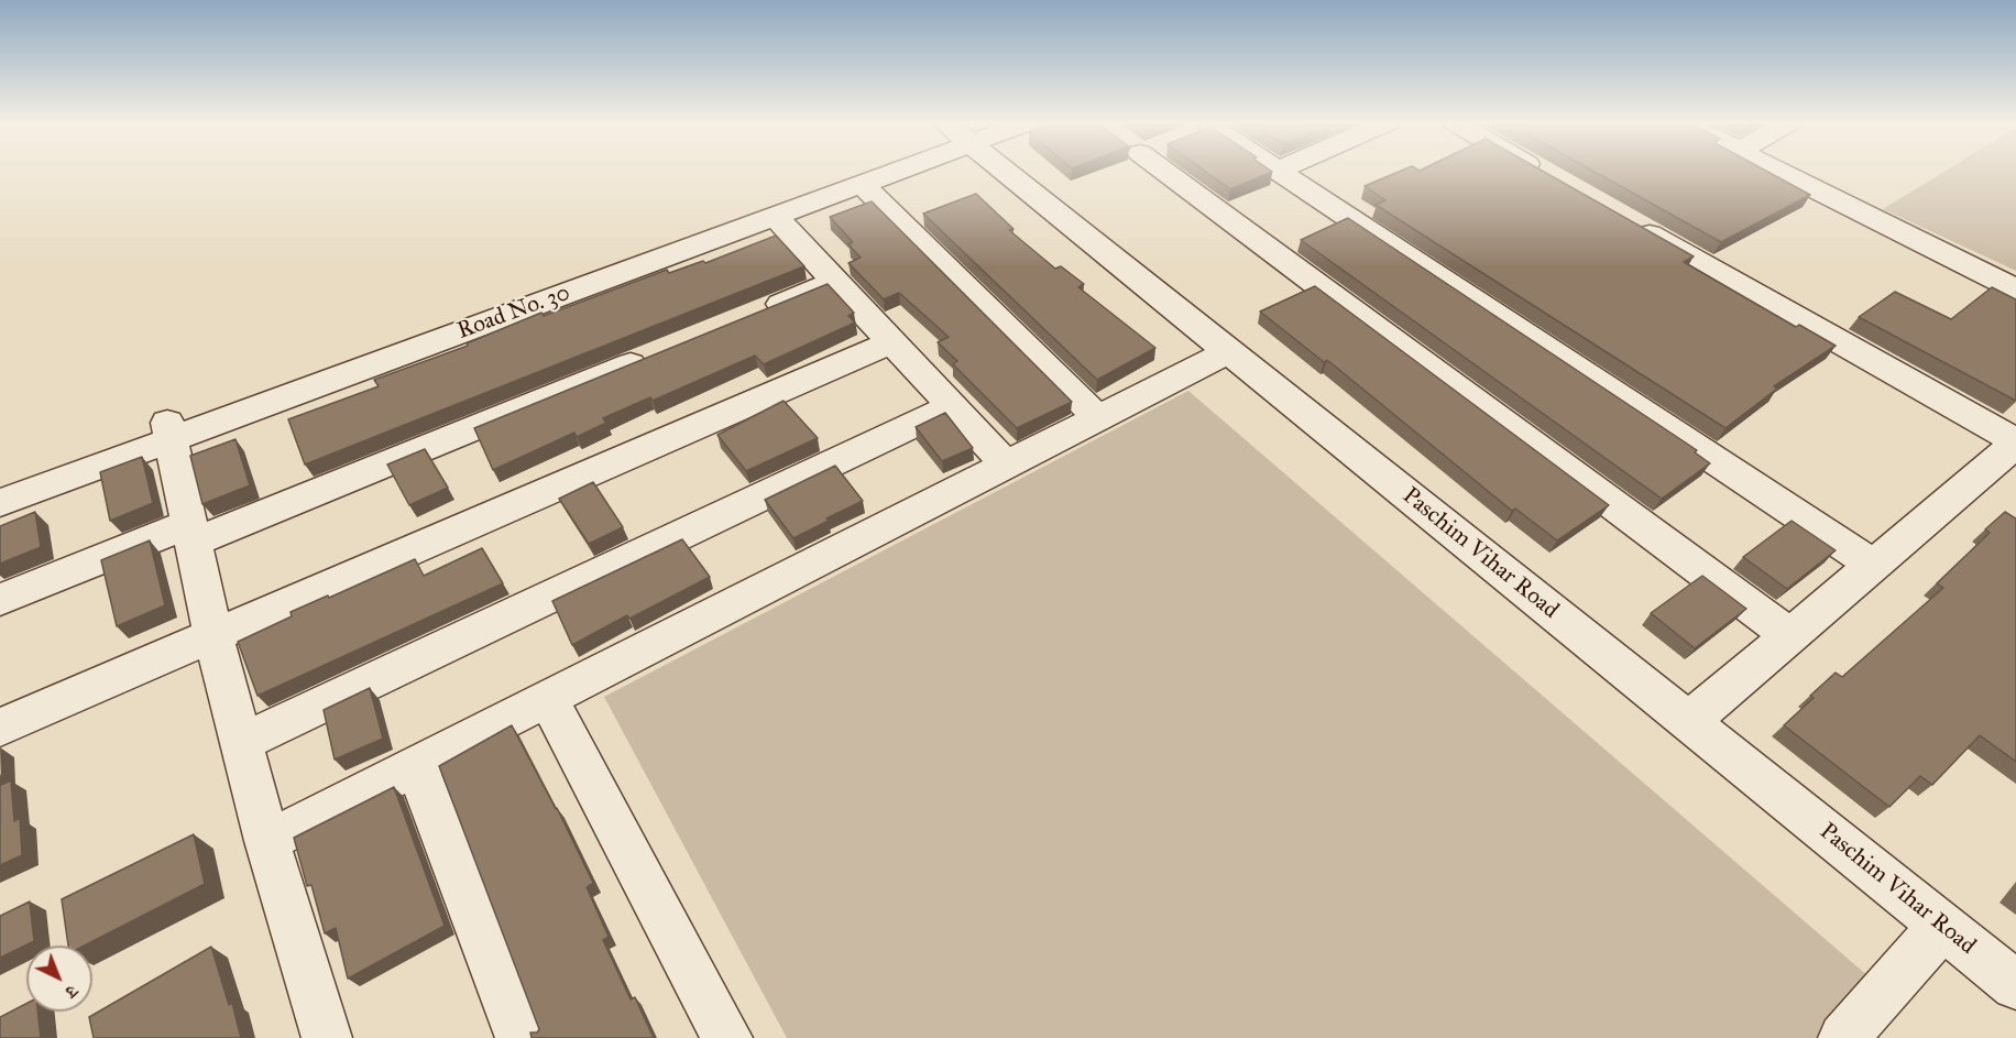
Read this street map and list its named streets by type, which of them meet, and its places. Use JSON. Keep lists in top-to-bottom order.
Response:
{
  "streets": {
    "street": ["Road No. 30", "Paschim Vihar Road"]
  },
  "north": "bottom right"
}
